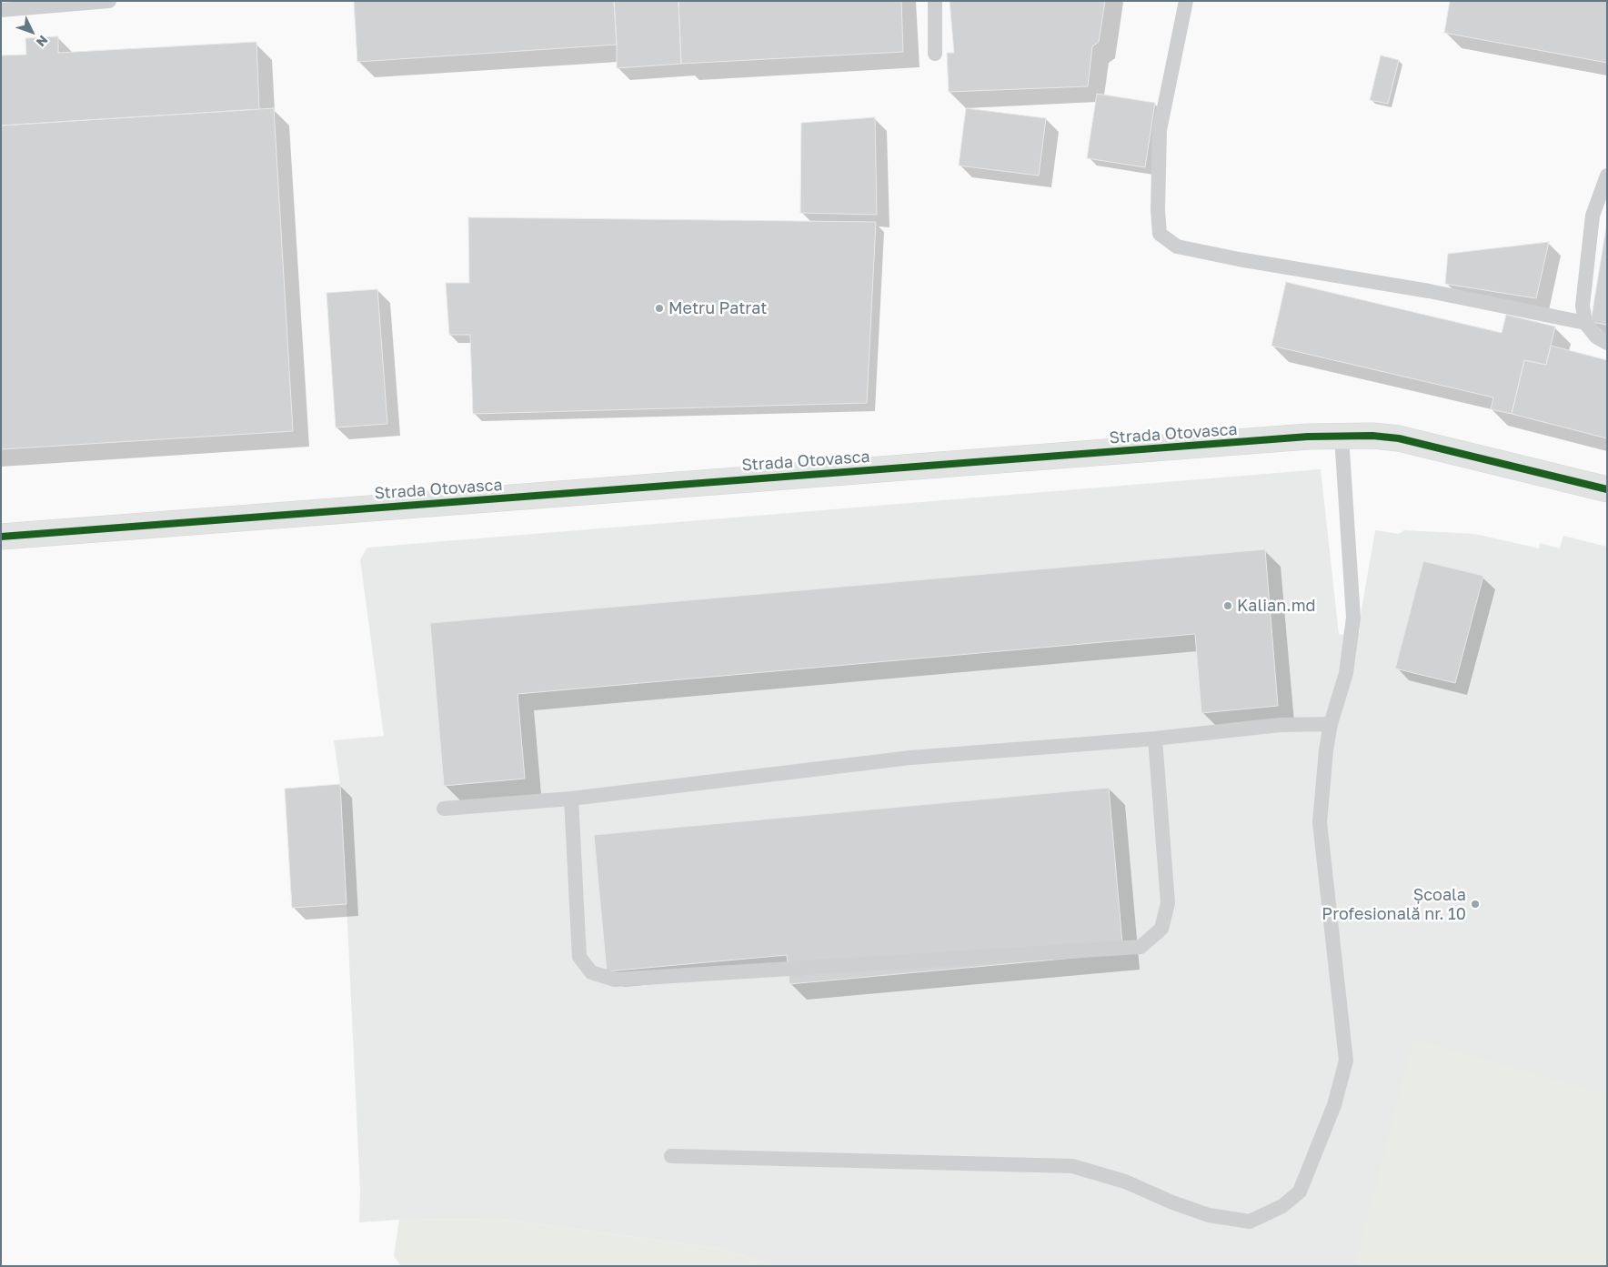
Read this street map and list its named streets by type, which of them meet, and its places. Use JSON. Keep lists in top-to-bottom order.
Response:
{
  "streets": {
    "street": ["Strada Otovasca"]
  },
  "places": ["Metru Patrat", "Kalian.md", "Școala Profesională nr. 10"],
  "north": "bottom right"
}
